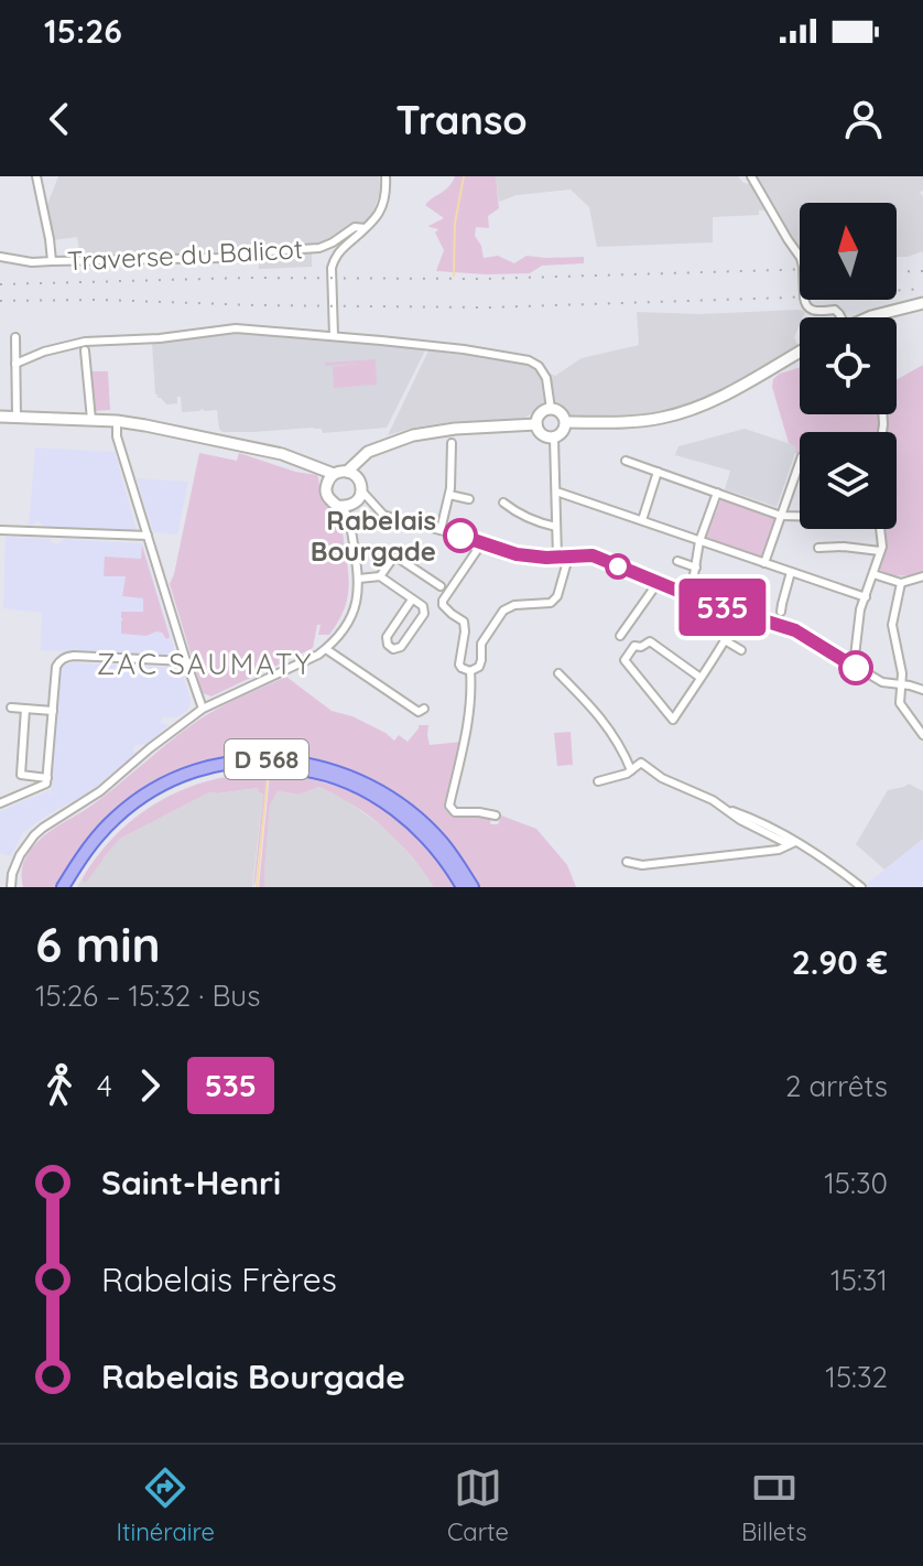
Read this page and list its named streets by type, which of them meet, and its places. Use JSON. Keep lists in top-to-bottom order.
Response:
{
  "streets": {
    "main road": ["D 568"],
    "street": ["Traverse du Balicot"]
  },
  "districts": ["ZAC SAUMATY"],
  "places": ["Rabelais Bourgade"],
  "lines": ["bus line 535"],
  "north": "top",
  "page": {
    "status": "15:26",
    "header": "Transo",
    "on_map": "535",
    "heading": ["6 min", "15:26 – 15:32 · Bus", "2.90 €"],
    "legs": ["4", "535", "2 arrêts"],
    "list": [
      {
        "name": "Saint-Henri",
        "value": "15:30"
      },
      {
        "name": "Rabelais Frères",
        "value": "15:31"
      },
      {
        "name": "Rabelais Bourgade",
        "value": "15:32"
      }
    ],
    "tabs": ["Itinéraire", "Carte", "Billets"]
  }
}
